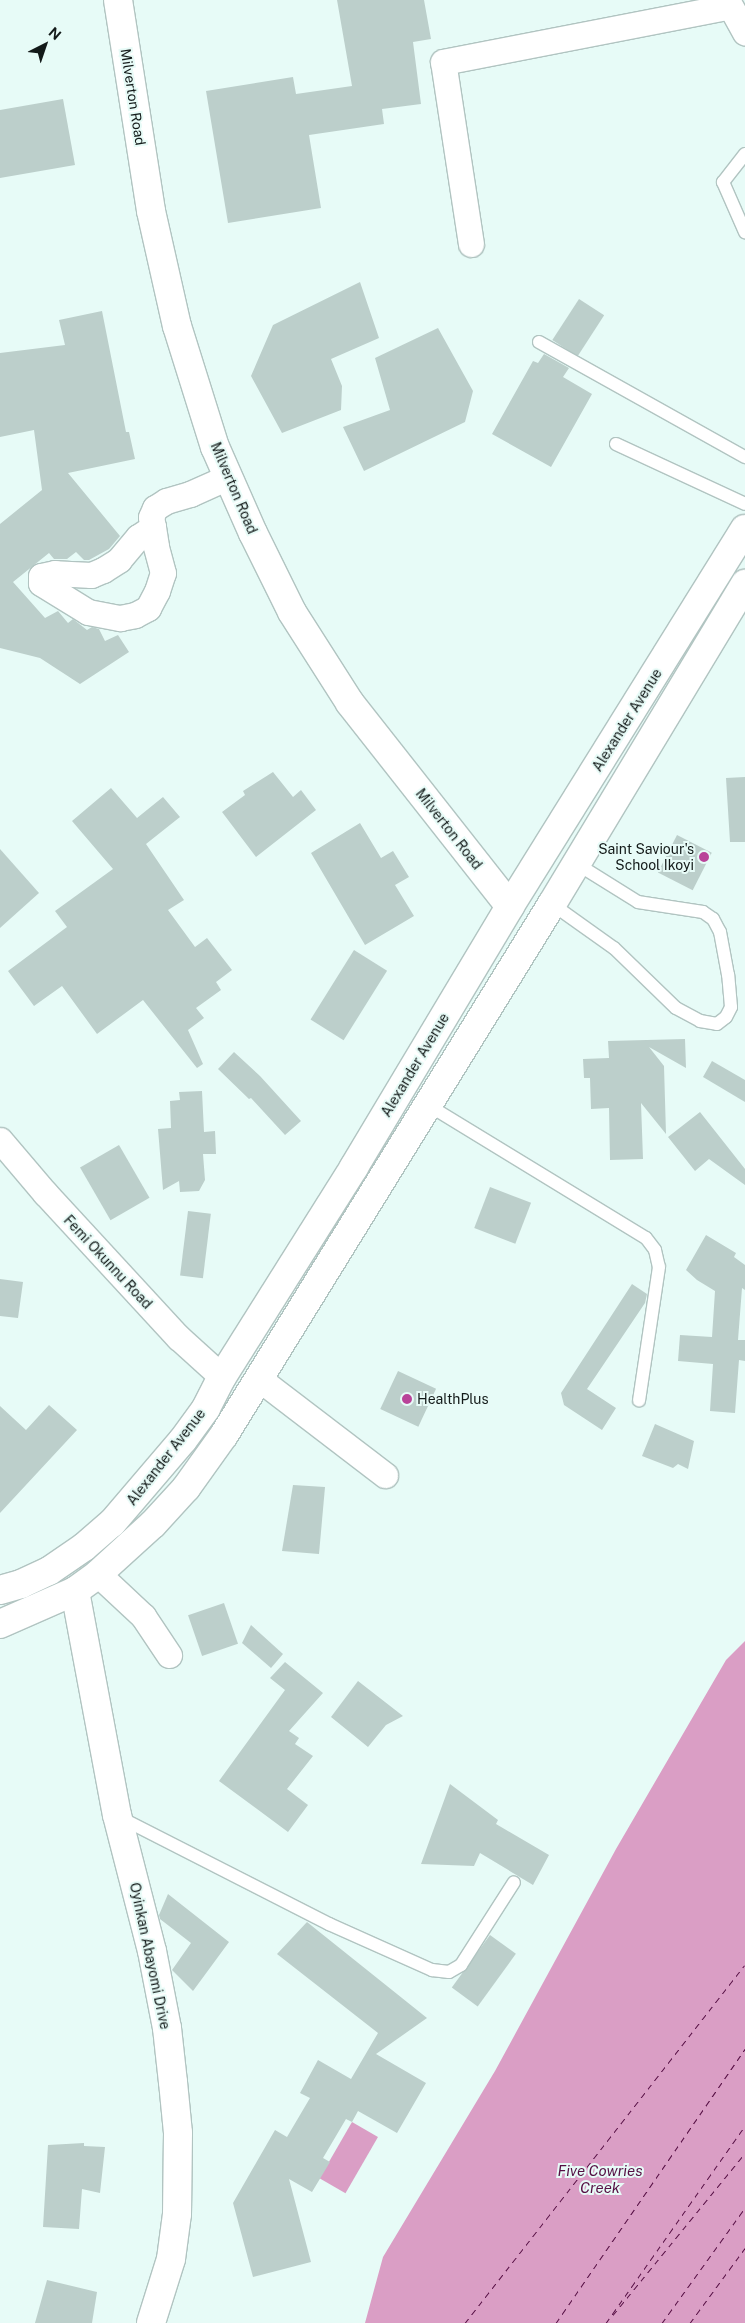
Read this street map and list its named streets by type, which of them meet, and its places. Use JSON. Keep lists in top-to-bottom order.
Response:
{
  "streets": {
    "main road": ["Milverton Road", "Alexander Avenue", "Oyinkan Abayomi Drive"],
    "street": ["Femi Okunnu Road"]
  },
  "crossings": [
    ["Milverton Road", "Alexander Avenue"],
    ["Alexander Avenue", "Femi Okunnu Road"],
    ["Alexander Avenue", "Oyinkan Abayomi Drive"]
  ],
  "water": ["Five Cowries Creek"],
  "places": ["Saint Saviour's School Ikoyi", "HealthPlus"],
  "north": "top right"
}
